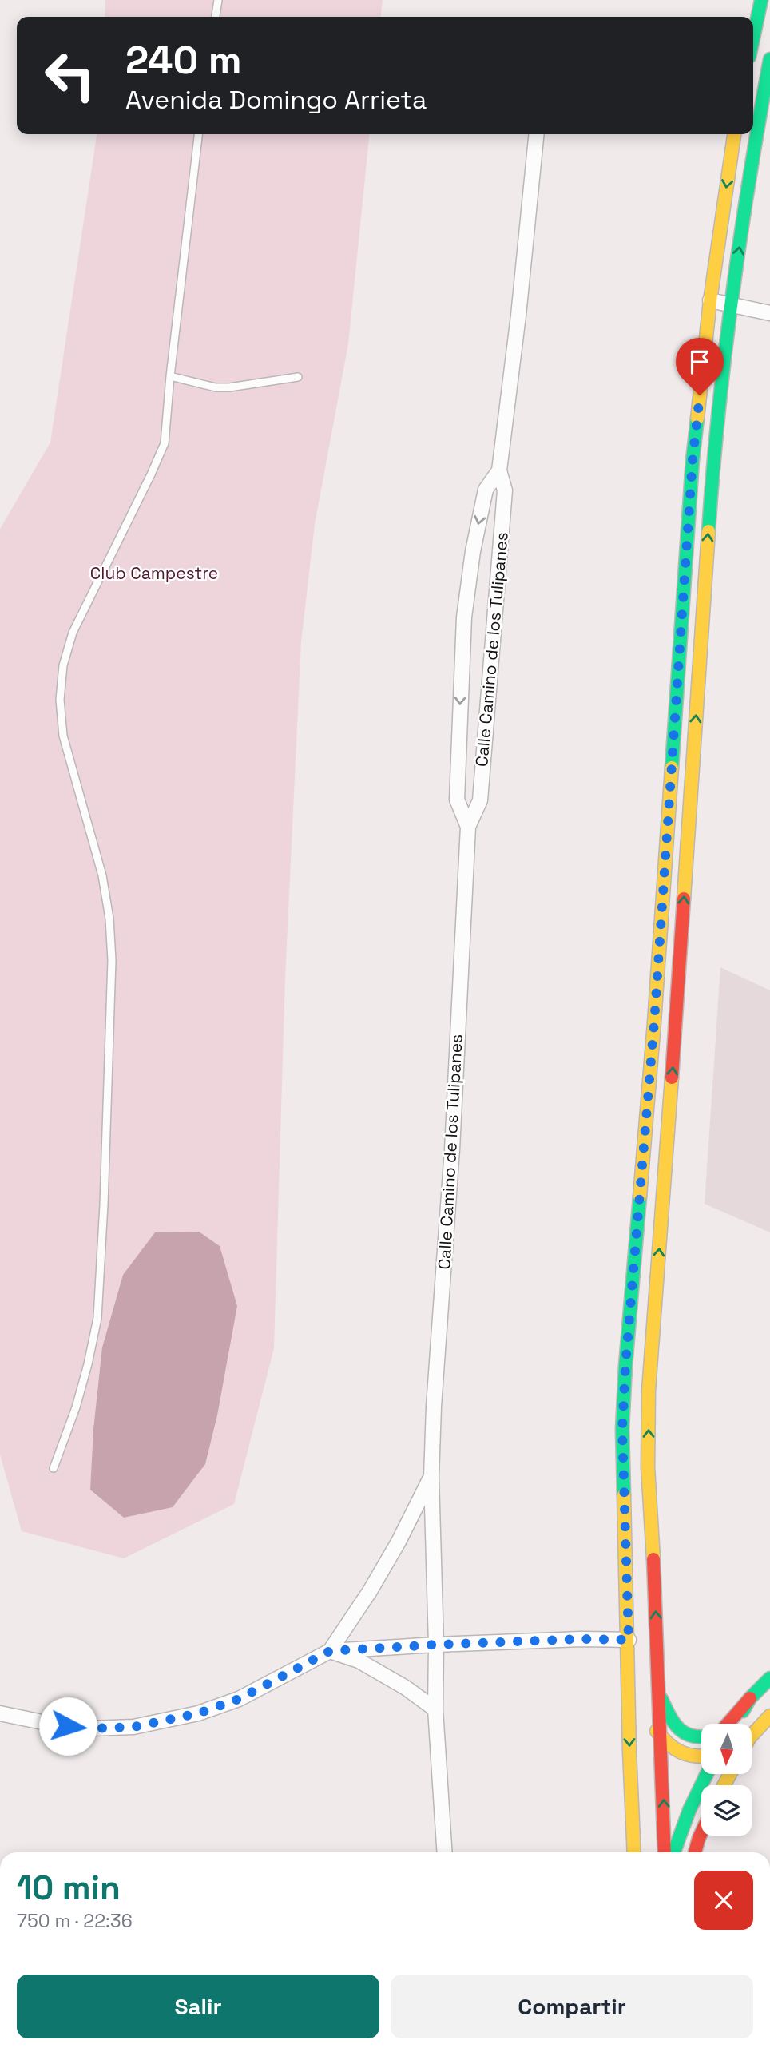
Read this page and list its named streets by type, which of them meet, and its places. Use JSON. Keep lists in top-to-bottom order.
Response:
{
  "streets": {
    "street": ["Calle Camino de los Tulipanes"]
  },
  "parks": ["Club Campestre"],
  "north": "bottom",
  "page": {
    "turn": ["240 m", "Avenida Domingo Arrieta"],
    "heading": ["10 min", "750 m · 22:36"],
    "buttons": ["Salir", "Compartir"]
  }
}
